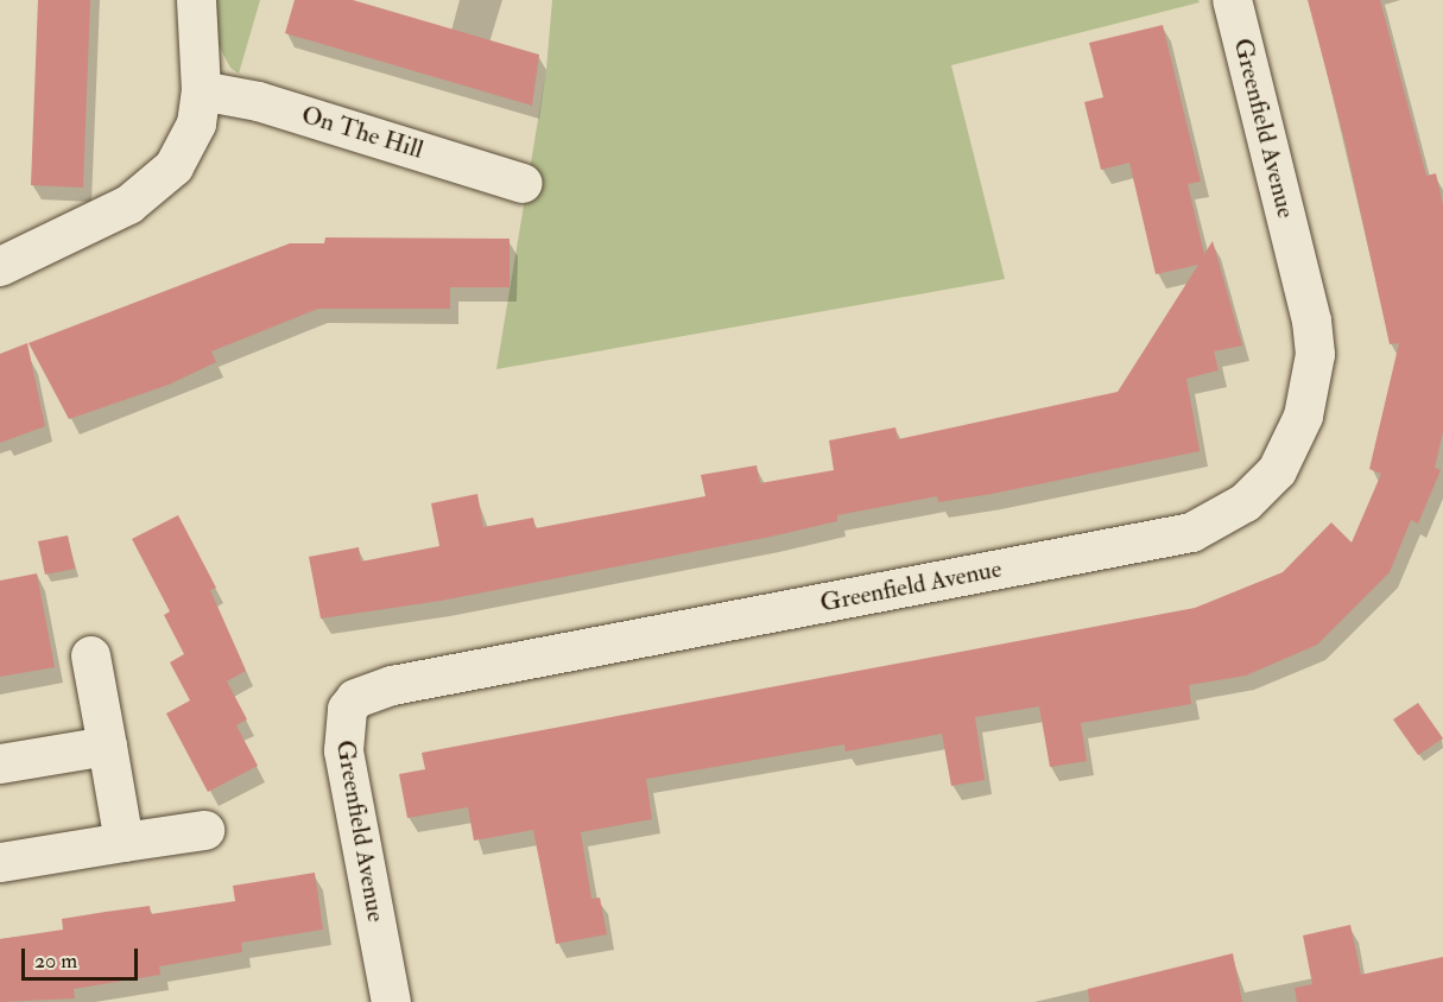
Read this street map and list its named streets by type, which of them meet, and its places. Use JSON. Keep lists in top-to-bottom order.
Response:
{
  "streets": {
    "street": ["Greenfield Avenue", "On The Hill"]
  },
  "scale_bar": "20 m"
}
